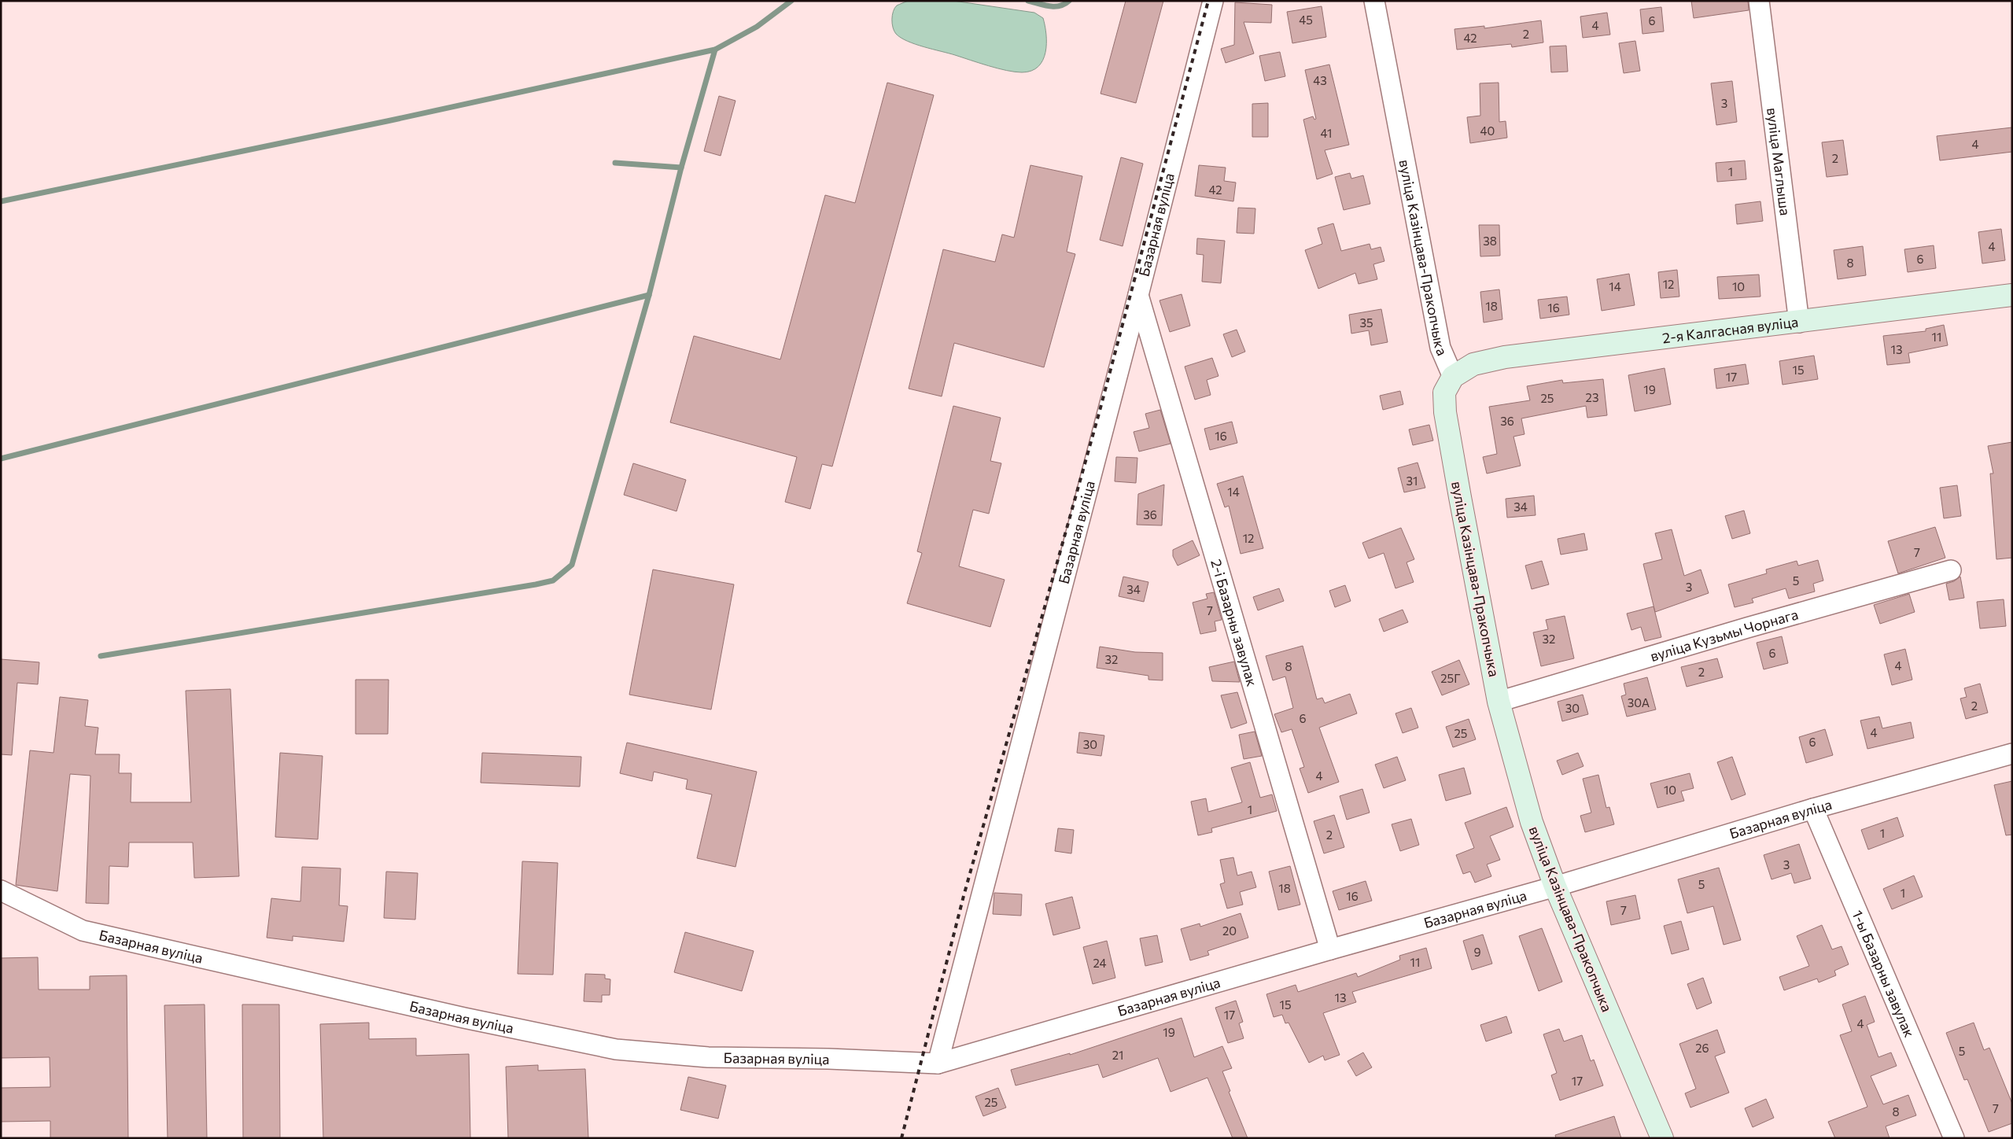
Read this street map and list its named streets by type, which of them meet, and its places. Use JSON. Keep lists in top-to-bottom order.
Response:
{
  "streets": {
    "street": [
      "вуліца Маглыша",
      "Базарная вуліца",
      "вуліца Казінцава-Пракопчыка",
      "2-я Калгасная вуліца",
      "2-і Базарны завулак",
      "вуліца Кузьмы Чорнага",
      "1-ы Базарны завулак"
    ]
  },
  "crossings": [
    ["вуліца Маглыша", "2-я Калгасная вуліца"],
    ["Базарная вуліца", "вуліца Казінцава-Пракопчыка"],
    ["Базарная вуліца", "2-і Базарны завулак"],
    ["Базарная вуліца", "1-ы Базарны завулак"],
    ["вуліца Казінцава-Пракопчыка", "2-я Калгасная вуліца"],
    ["вуліца Казінцава-Пракопчыка", "вуліца Кузьмы Чорнага"]
  ],
  "house_numbers": [
    "45",
    "6",
    "4",
    "2",
    "42",
    "43",
    "3",
    "40",
    "41",
    "4",
    "2",
    "1",
    "42",
    "38",
    "4",
    "6",
    "8",
    "12",
    "14",
    "10",
    "18",
    "16",
    "35",
    "11",
    "13",
    "15",
    "17",
    "19",
    "23",
    "25",
    "36",
    "16",
    "31",
    "14",
    "34",
    "36",
    "12",
    "7",
    "5",
    "3",
    "34",
    "7",
    "32",
    "6",
    "32",
    "4",
    "8",
    "2",
    "25Г",
    "30А",
    "2",
    "30",
    "6",
    "4",
    "25",
    "6",
    "30",
    "4",
    "10",
    "1",
    "1",
    "2",
    "3",
    "5",
    "18",
    "1",
    "16",
    "7",
    "20",
    "9",
    "11",
    "24",
    "13",
    "15",
    "17",
    "4",
    "19",
    "26",
    "5",
    "21",
    "17",
    "25",
    "7",
    "8"
  ]
}
